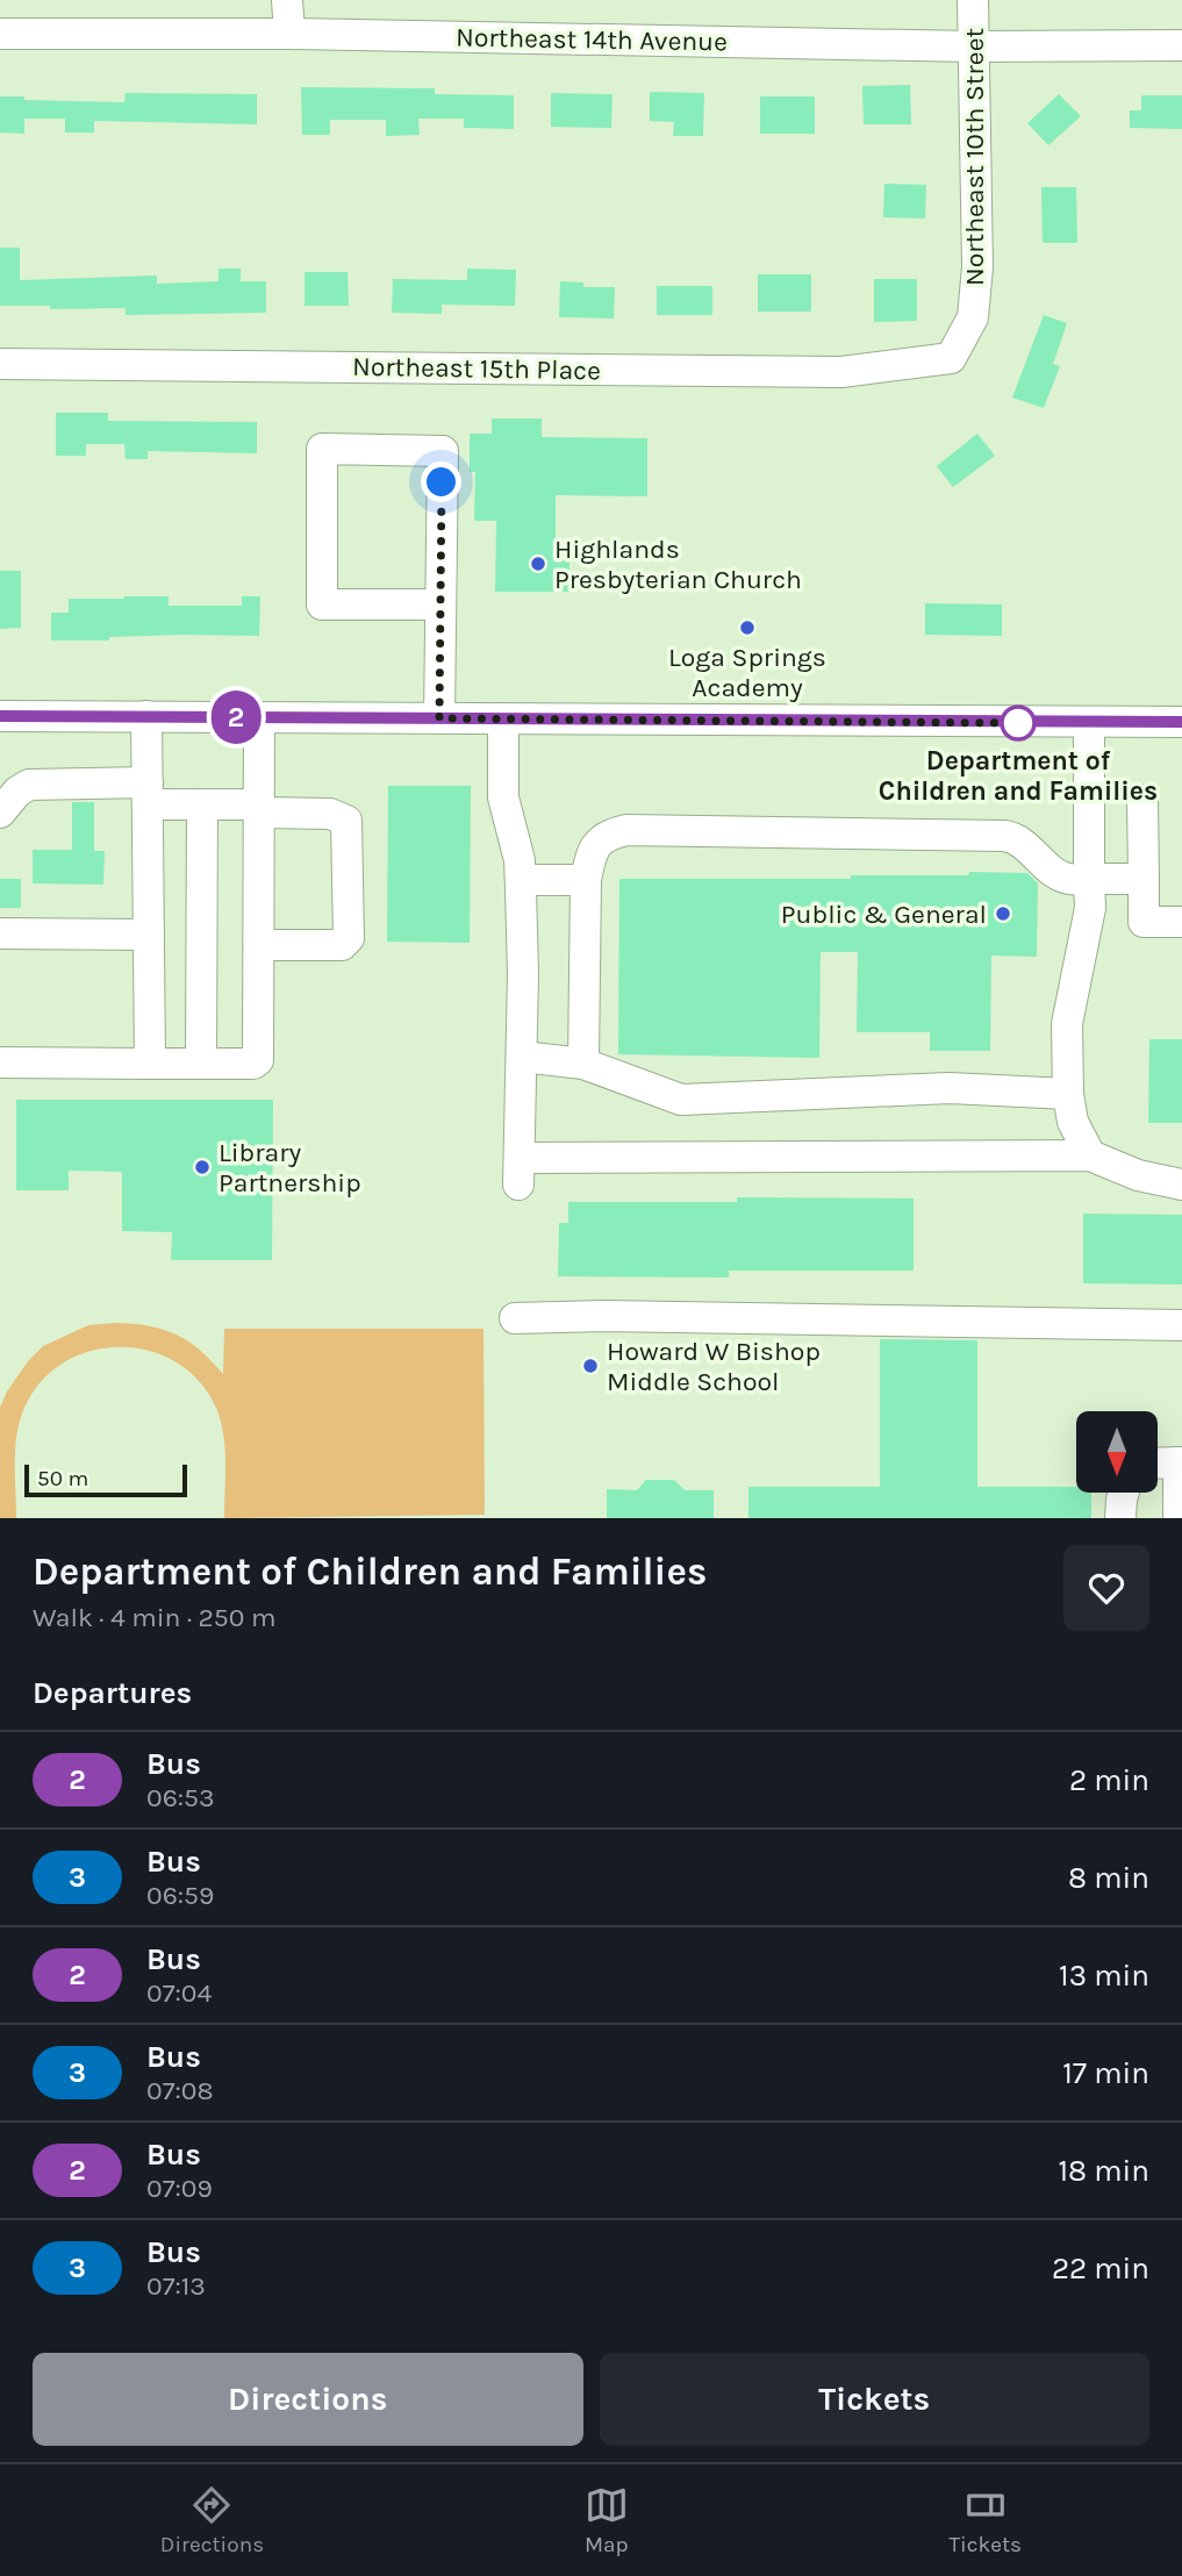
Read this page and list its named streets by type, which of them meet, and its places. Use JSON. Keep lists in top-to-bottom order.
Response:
{
  "streets": {
    "street": ["Northeast 14th Avenue", "Northeast 10th Street", "Northeast 15th Place"]
  },
  "crossings": [
    ["Northeast 14th Avenue", "Northeast 10th Street"],
    ["Northeast 10th Street", "Northeast 15th Place"]
  ],
  "places": [
    "Highlands Presbyterian Church",
    "Loga Springs Academy",
    "Department of Children and Families",
    "Public & General",
    "Library Partnership",
    "Howard W Bishop Middle School"
  ],
  "lines": ["bus line 2"],
  "scale_bar": "50 m",
  "north": "bottom",
  "page": {
    "on_map": "2",
    "scale": "50 m",
    "heading": [
      ["Department of Children and Families", "Walk · 4 min · 250 m"],
      "Departures"
    ],
    "list": [
      {
        "mark": "2",
        "name": "Bus",
        "note": "06:53",
        "value": "2 min"
      },
      {
        "mark": "3",
        "name": "Bus",
        "note": "06:59",
        "value": "8 min"
      },
      {
        "mark": "2",
        "name": "Bus",
        "note": "07:04",
        "value": "13 min"
      },
      {
        "mark": "3",
        "name": "Bus",
        "note": "07:08",
        "value": "17 min"
      },
      {
        "mark": "2",
        "name": "Bus",
        "note": "07:09",
        "value": "18 min"
      },
      {
        "mark": "3",
        "name": "Bus",
        "note": "07:13",
        "value": "22 min"
      }
    ],
    "buttons": ["Directions", "Tickets"],
    "tabs": ["Directions", "Map", "Tickets"]
  }
}
